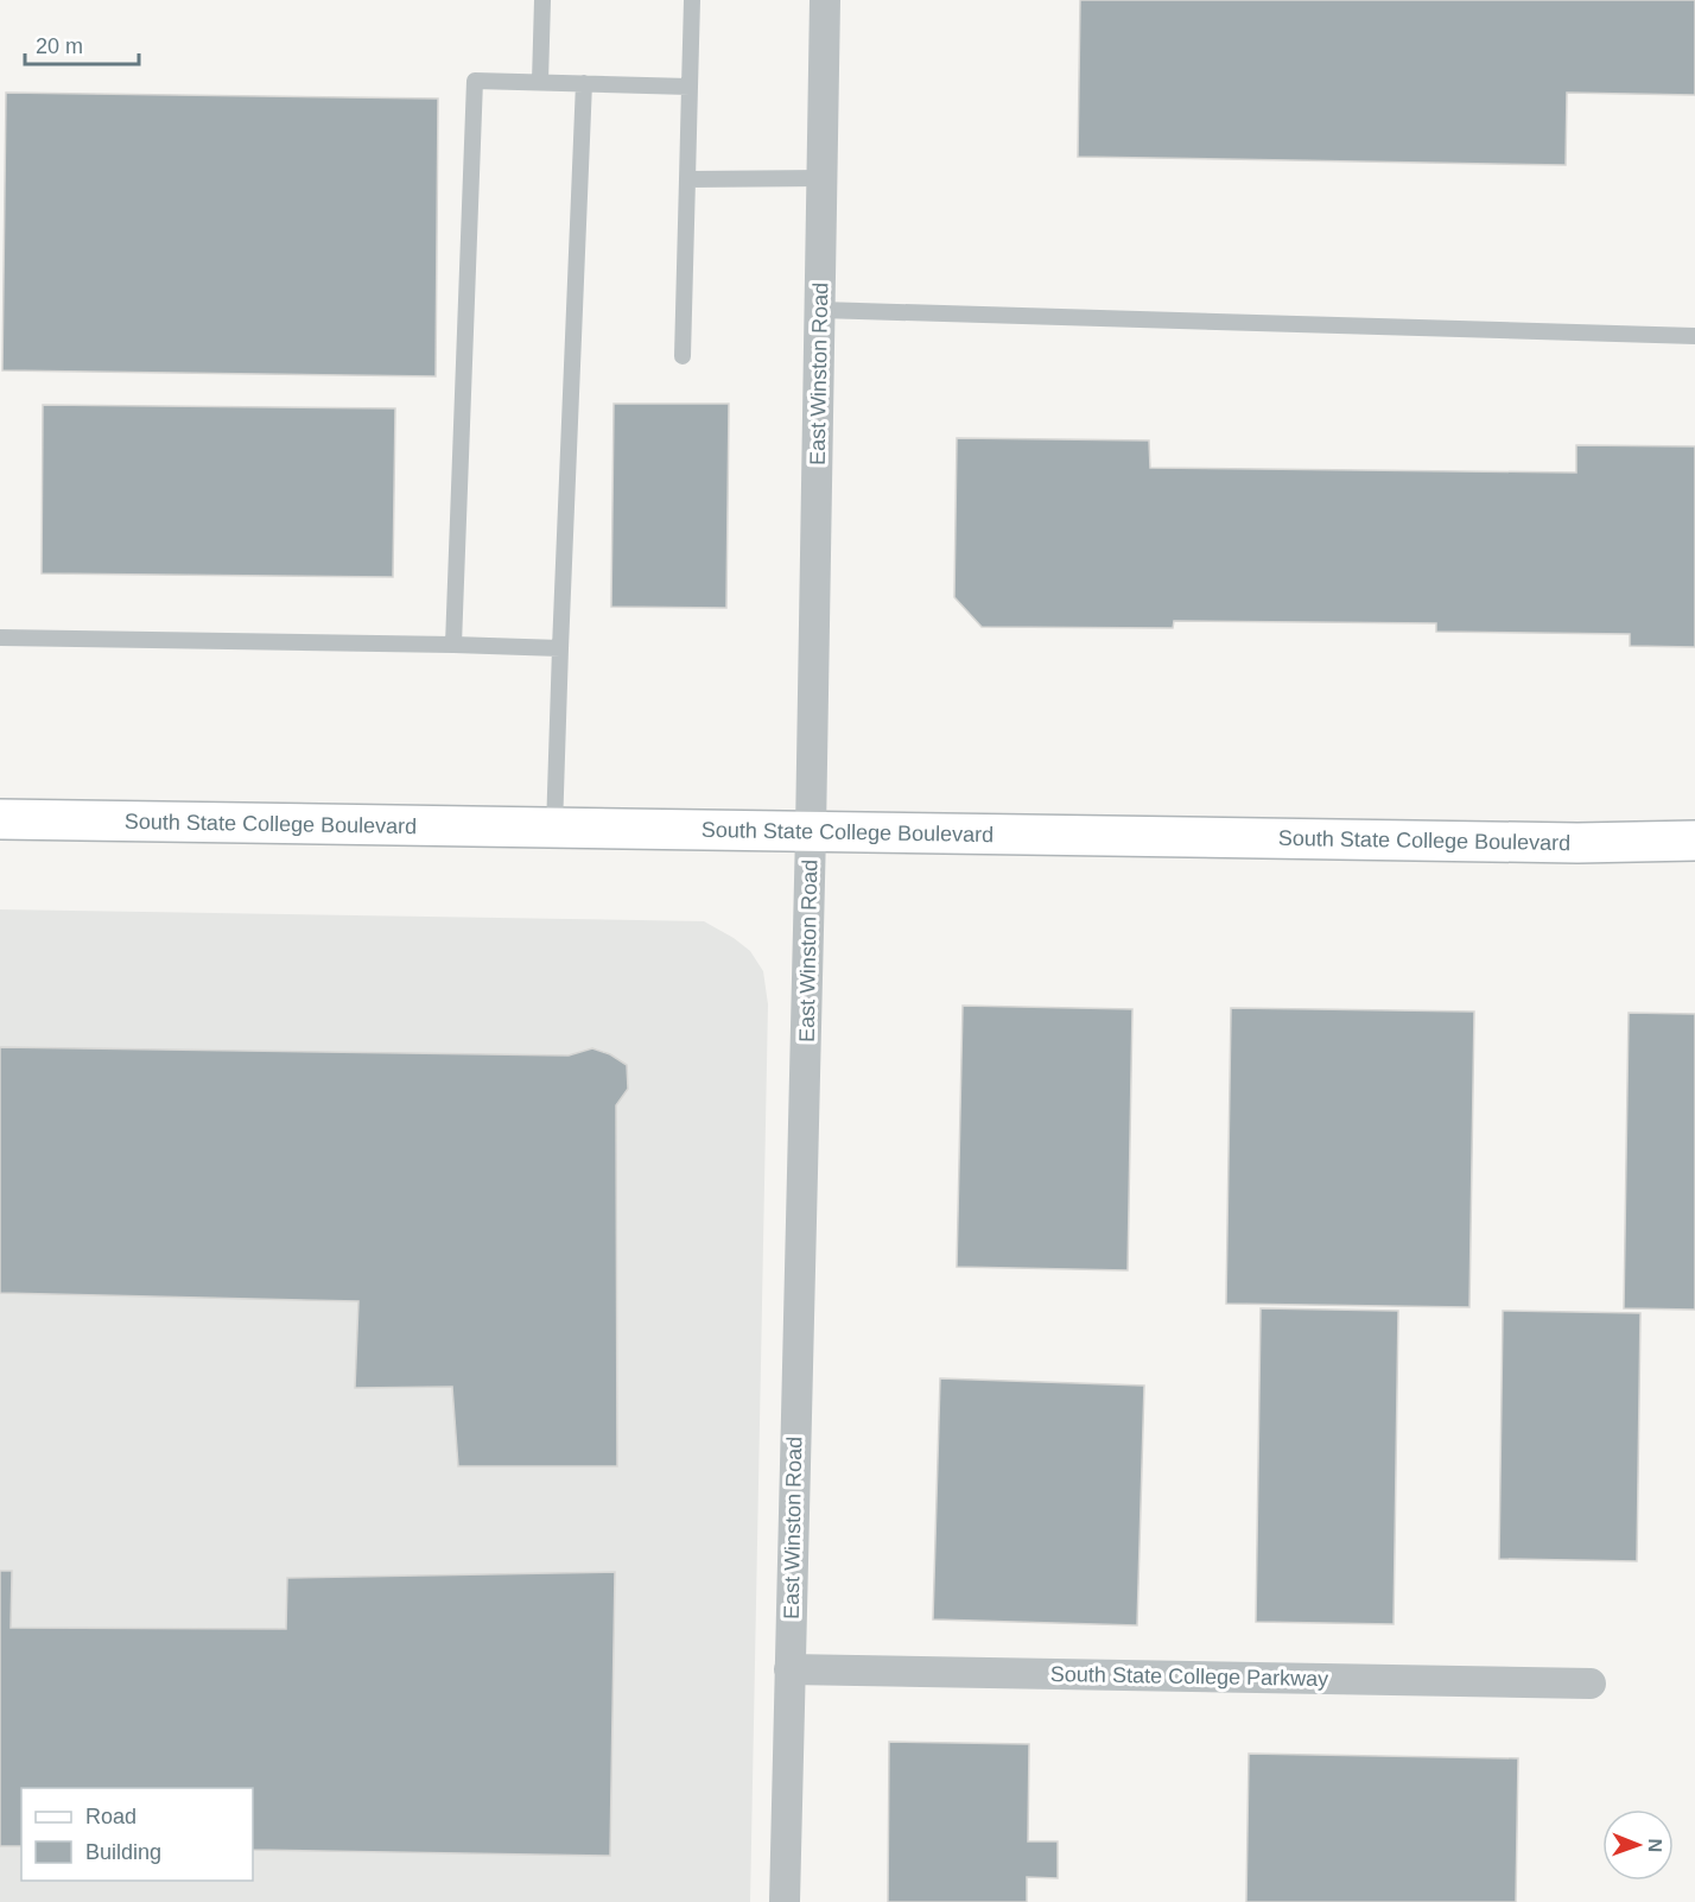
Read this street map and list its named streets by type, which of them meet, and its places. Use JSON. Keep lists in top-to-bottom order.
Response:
{
  "streets": {
    "main road": ["South State College Boulevard"],
    "street": ["East Winston Road", "South State College Parkway"]
  },
  "crossings": [
    ["East Winston Road", "South State College Boulevard"],
    ["East Winston Road", "South State College Parkway"]
  ],
  "legend": ["Road", "Building"],
  "scale_bar": "20 m",
  "north": "right"
}
